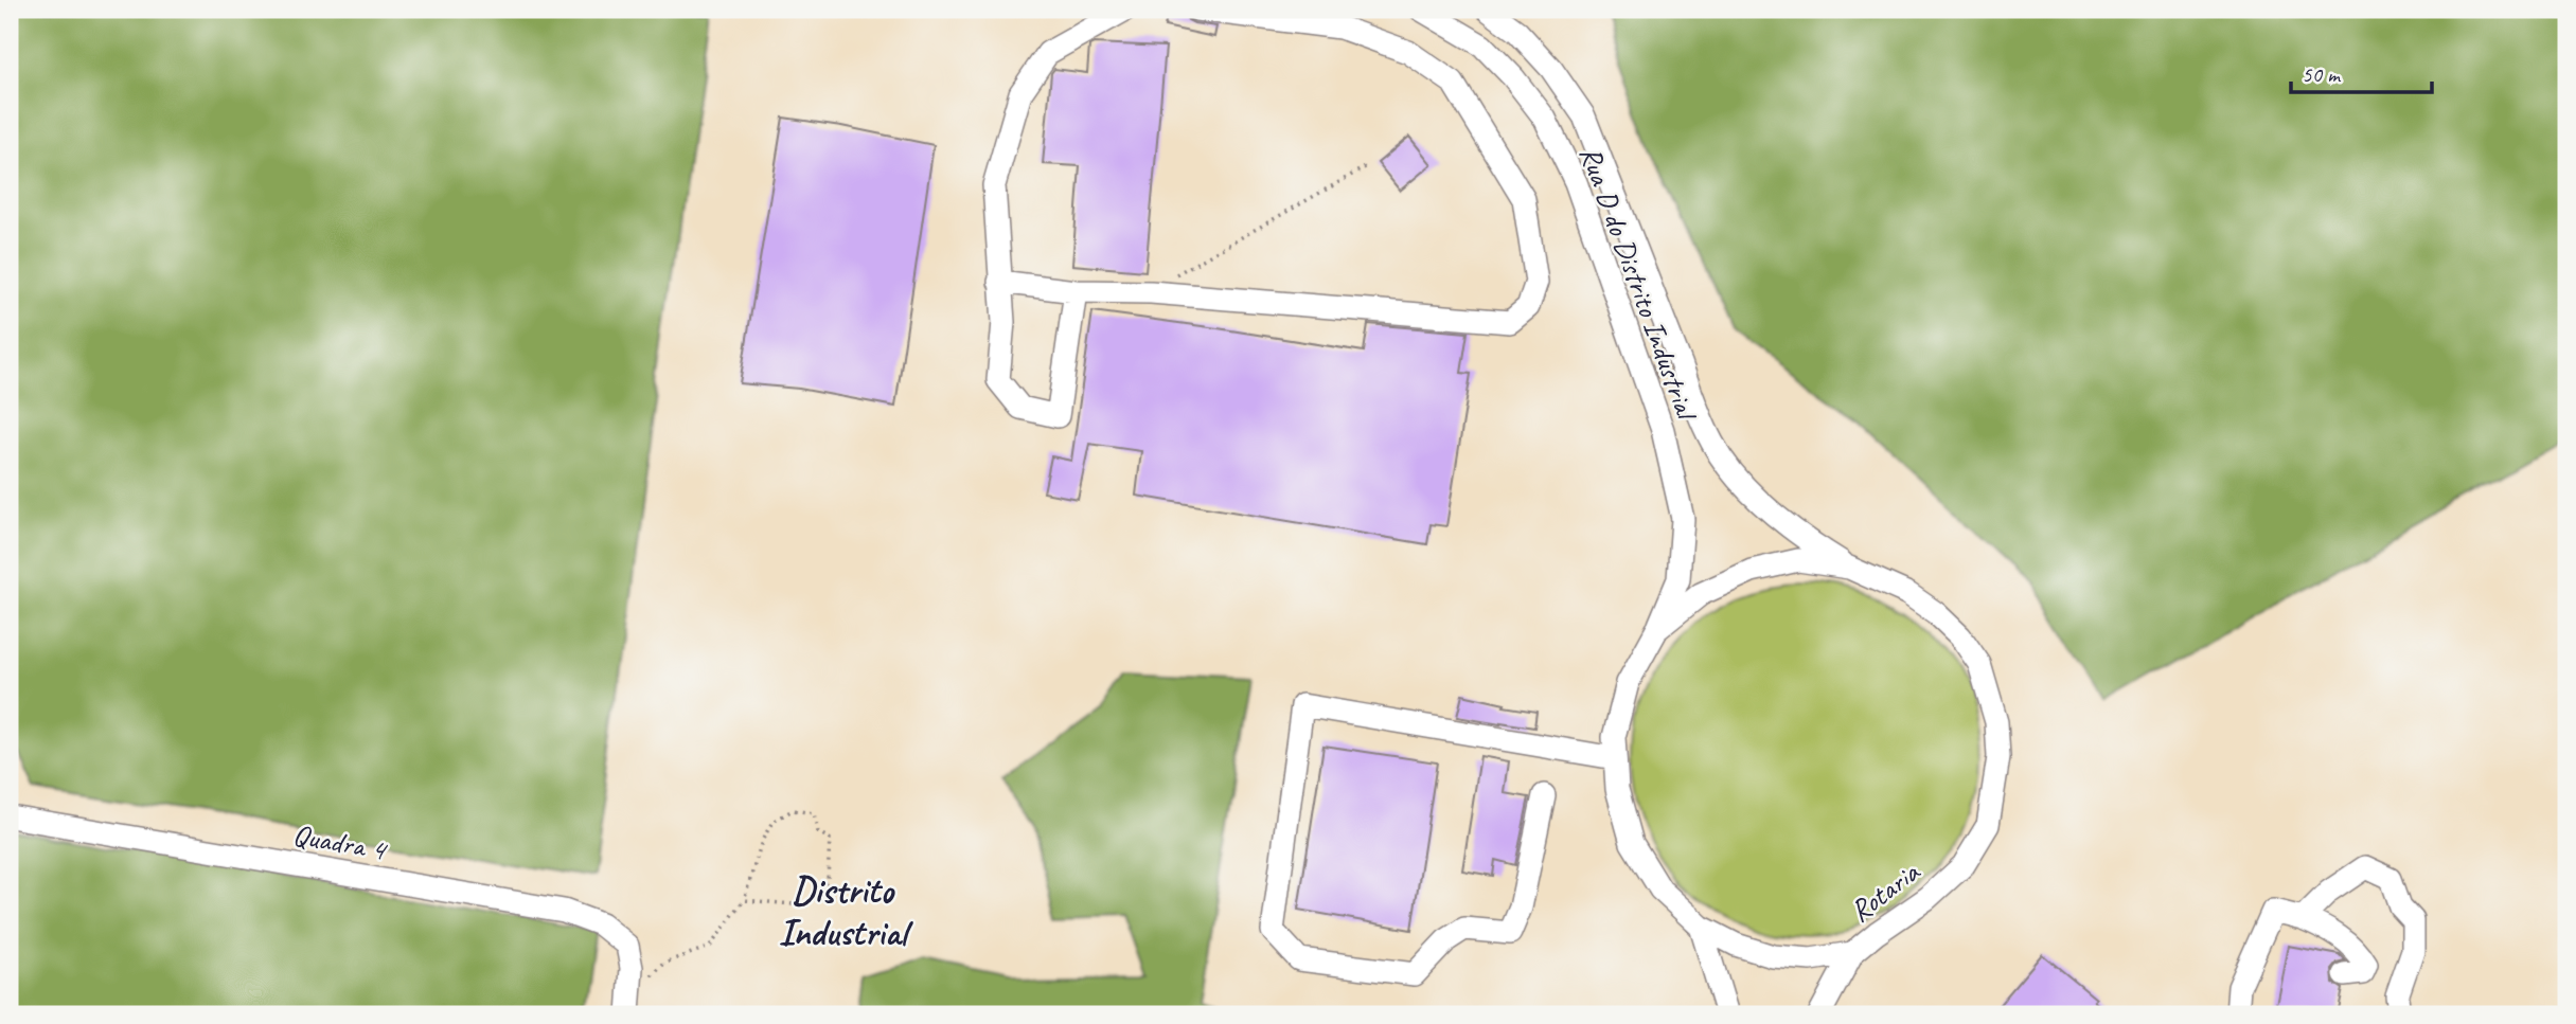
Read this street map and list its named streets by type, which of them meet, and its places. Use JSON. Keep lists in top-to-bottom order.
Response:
{
  "streets": {
    "street": ["Rua D do Distrito Industrial", "Quadra 4", "Rotaria"]
  },
  "crossings": [
    ["Rua D do Distrito Industrial", "Rotaria"]
  ],
  "districts": ["Distrito Industrial"],
  "scale_bar": "50 m"
}
